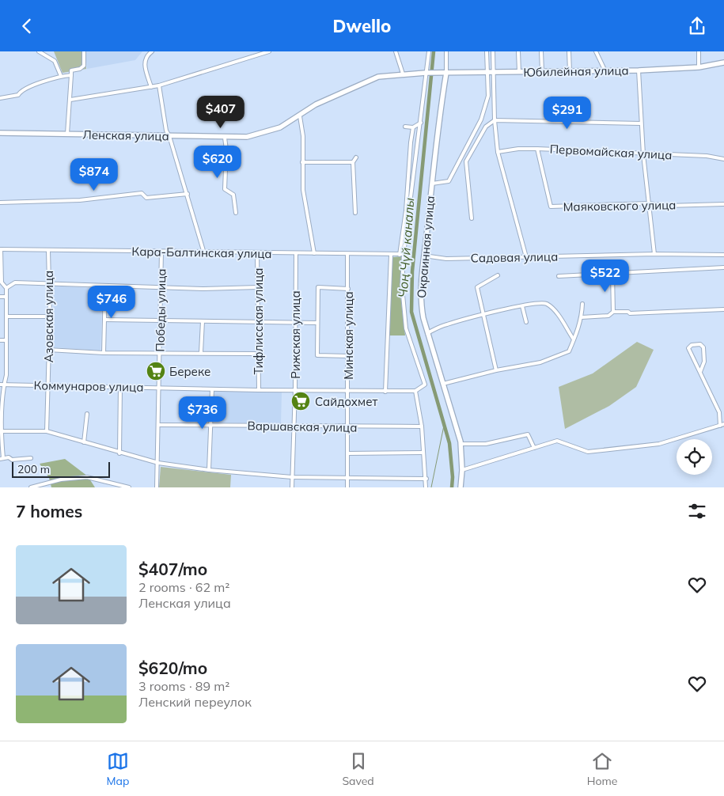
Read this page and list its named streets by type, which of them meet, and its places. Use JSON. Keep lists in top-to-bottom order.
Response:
{
  "streets": {
    "main road": ["Юбилейная улица", "Ленская улица", "Окраинная улица"],
    "street": [
      "Первомайская улица",
      "Маяковского улица",
      "Кара-Балтинская улица",
      "Садовая улица",
      "Победы улица",
      "Азовская улица",
      "Тифлисская улица",
      "Рижская улица",
      "Минская улица",
      "Коммунаров улица",
      "Варшавская улица"
    ]
  },
  "crossings": [
    ["Юбилейная улица", "Ленская улица"],
    ["Юбилейная улица", "Окраинная улица"],
    ["Первомайская улица", "Маяковского улица"],
    ["Окраинная улица", "Садовая улица"],
    ["Кара-Балтинская улица", "Победы улица"],
    ["Кара-Балтинская улица", "Азовская улица"],
    ["Кара-Балтинская улица", "Тифлисская улица"],
    ["Кара-Балтинская улица", "Рижская улица"],
    ["Кара-Балтинская улица", "Минская улица"],
    ["Победы улица", "Коммунаров улица"],
    ["Победы улица", "Варшавская улица"],
    ["Азовская улица", "Коммунаров улица"],
    ["Тифлисская улица", "Коммунаров улица"],
    ["Рижская улица", "Коммунаров улица"],
    ["Рижская улица", "Варшавская улица"],
    ["Минская улица", "Коммунаров улица"],
    ["Минская улица", "Варшавская улица"]
  ],
  "water": ["Чоң Чүй каналы"],
  "places": {
    "supermarket": ["Береке", "Сайдохмет"]
  },
  "scale_bar": "200 m",
  "page": {
    "header": "Dwello",
    "price": [
      "$407",
      "$291",
      "$620",
      "$874",
      "$522",
      "$746",
      "$736"
    ],
    "scale": "200 m",
    "heading": "7 homes",
    "list": [
      {
        "name": "$407/mo",
        "note": "2 rooms · 62 m² · Ленская улица"
      },
      {
        "name": "$620/mo",
        "note": "3 rooms · 89 m² · Ленский переулок"
      }
    ],
    "tabs": ["Map", "Saved", "Home"]
  }
}
